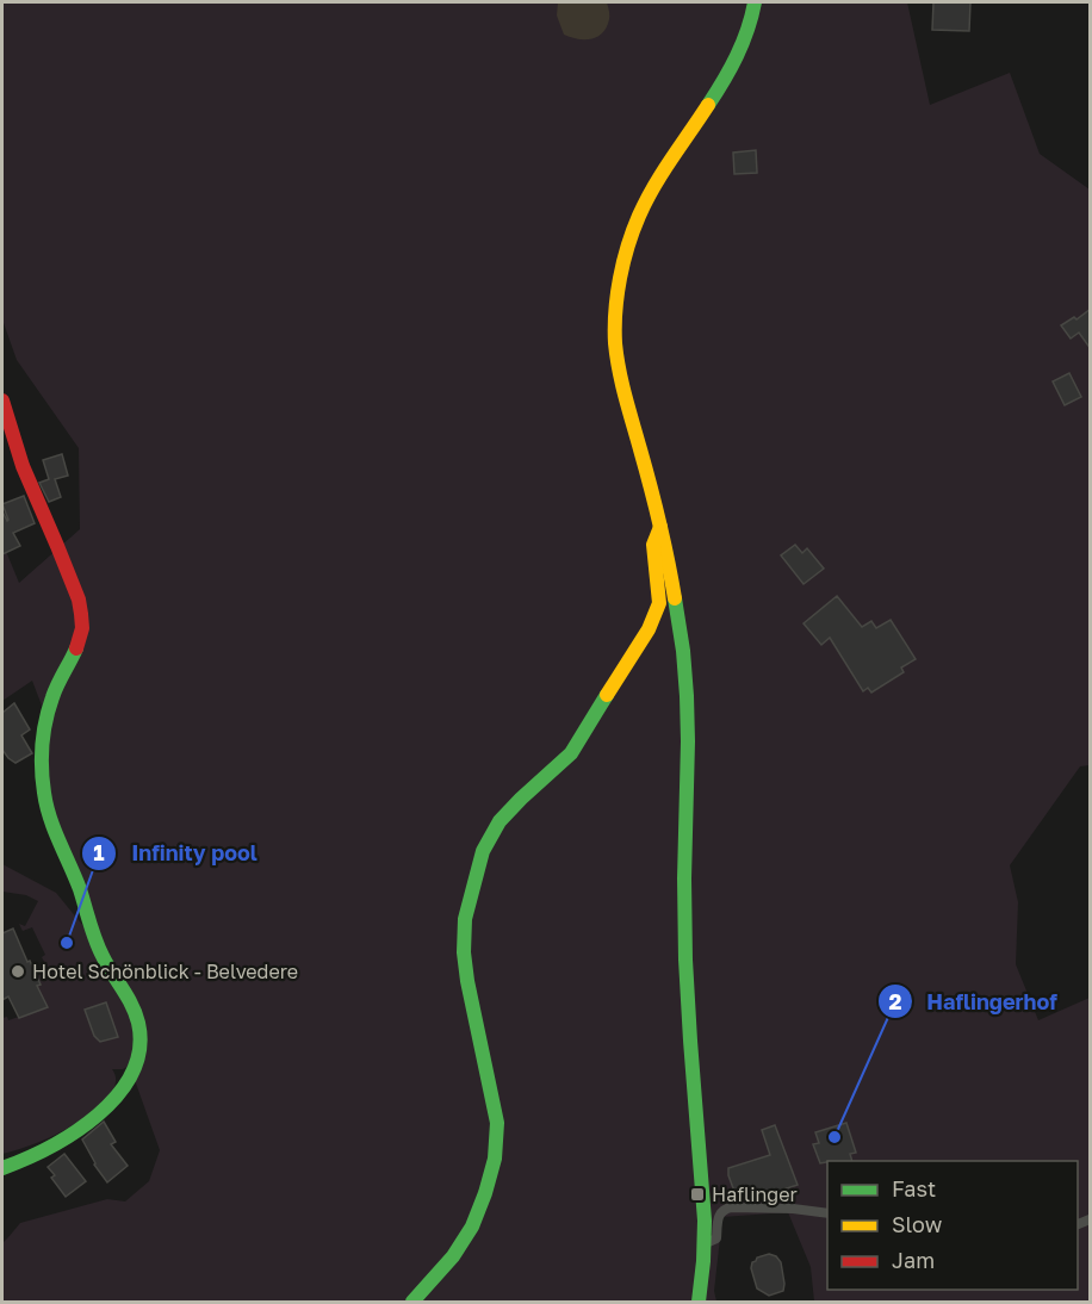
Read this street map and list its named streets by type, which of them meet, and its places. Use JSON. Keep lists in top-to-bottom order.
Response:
{
  "places": {
    "other": ["Infinity pool", "Hotel Schönblick - Belvedere", "Haflingerhof"],
    "transit": ["Haflinger"]
  },
  "legend": ["Fast", "Slow", "Jam"]
}
